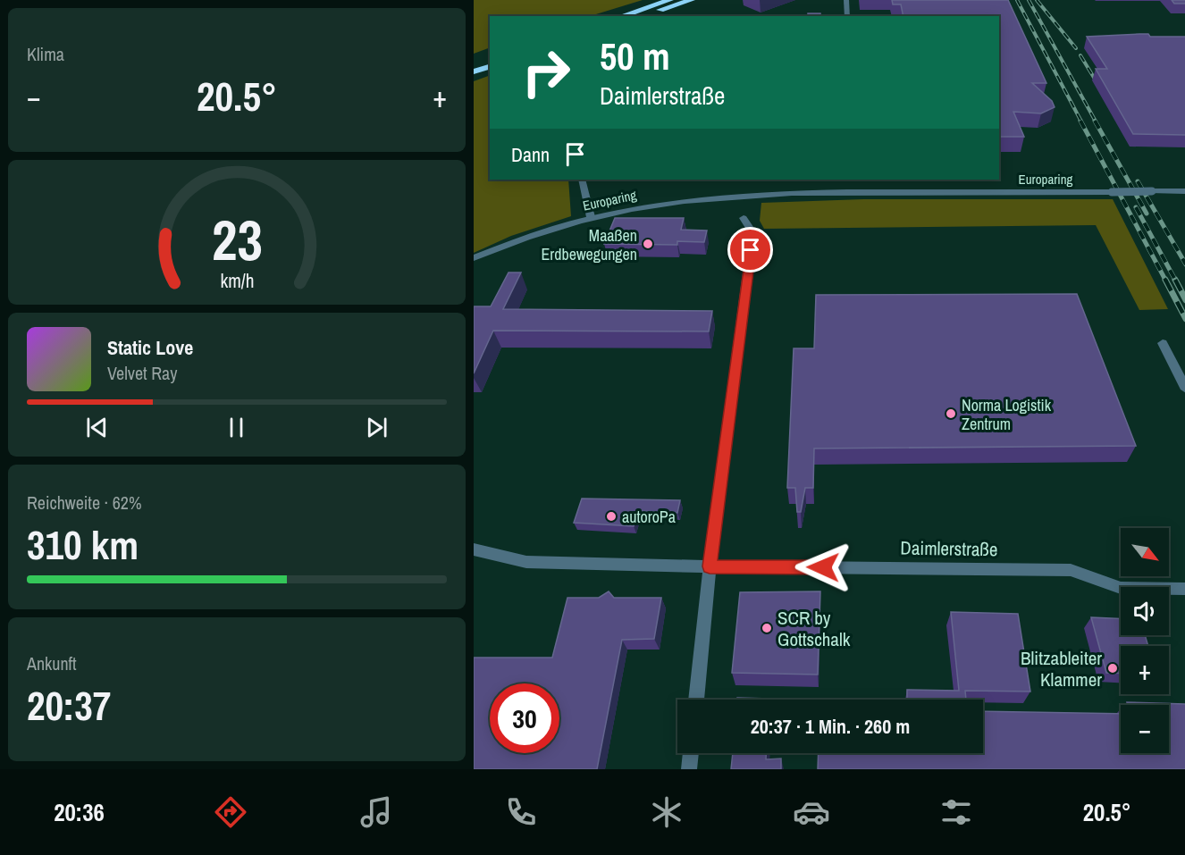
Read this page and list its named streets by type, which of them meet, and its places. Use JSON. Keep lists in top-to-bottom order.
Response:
{
  "streets": {
    "street": ["Europaring", "Daimlerstraße"]
  },
  "places": [
    "Maaßen Erdbewegungen",
    "Norma Logistik Zentrum",
    "autoroPa",
    "SCR by Gottschalk",
    "Blitzableiter Klammer"
  ],
  "north": "bottom right",
  "page": {
    "tile": [
      "Klima",
      ["Reichweite · 62%", "310 km"],
      ["Ankunft", "20:37"]
    ],
    "turn": ["50 m", "Daimlerstraße"],
    "heat": ["−", "20.5°", "+"],
    "then": "Dann",
    "song": ["Static Love", "Velvet Ray"],
    "map_buttons": ["+", "−"],
    "limit": "30",
    "trip": "20:37 · 1 Min. · 260 m",
    "tabs": ["20:36", "20.5°"],
    "gauge": ["23", "km/h"]
  }
}
